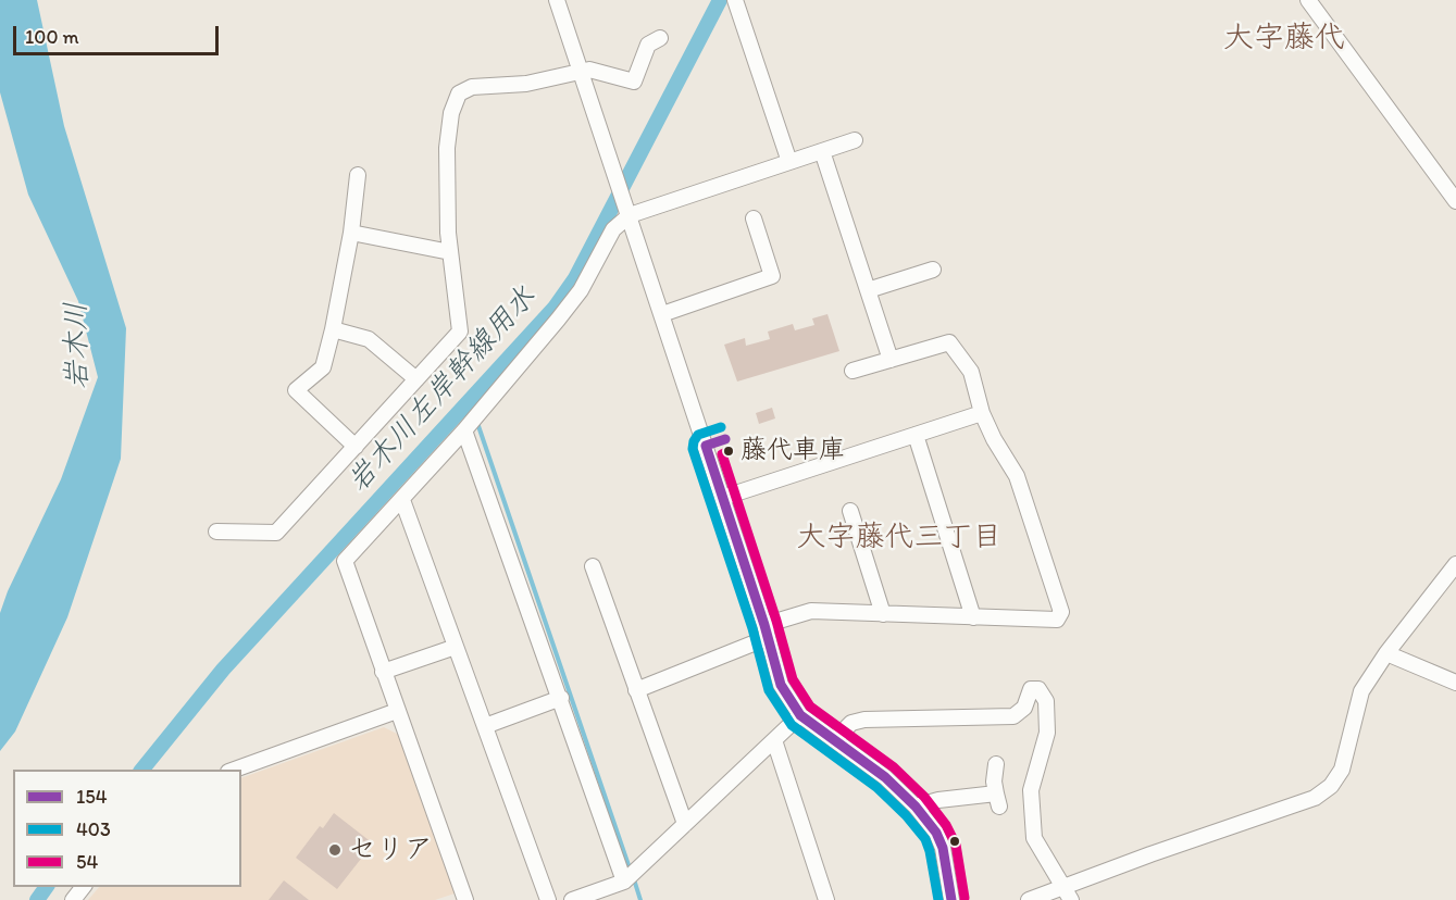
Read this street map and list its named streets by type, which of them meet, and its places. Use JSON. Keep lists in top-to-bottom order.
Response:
{
  "districts": ["大字藤代", "大字藤代三丁目"],
  "water": ["岩木川", "岩木川左岸幹線用水"],
  "places": ["藤代車庫", "セリア"],
  "lines": ["transit line 403", "transit line 154", "transit line 54"],
  "legend": ["154", "403", "54"],
  "scale_bar": "100 m"
}
